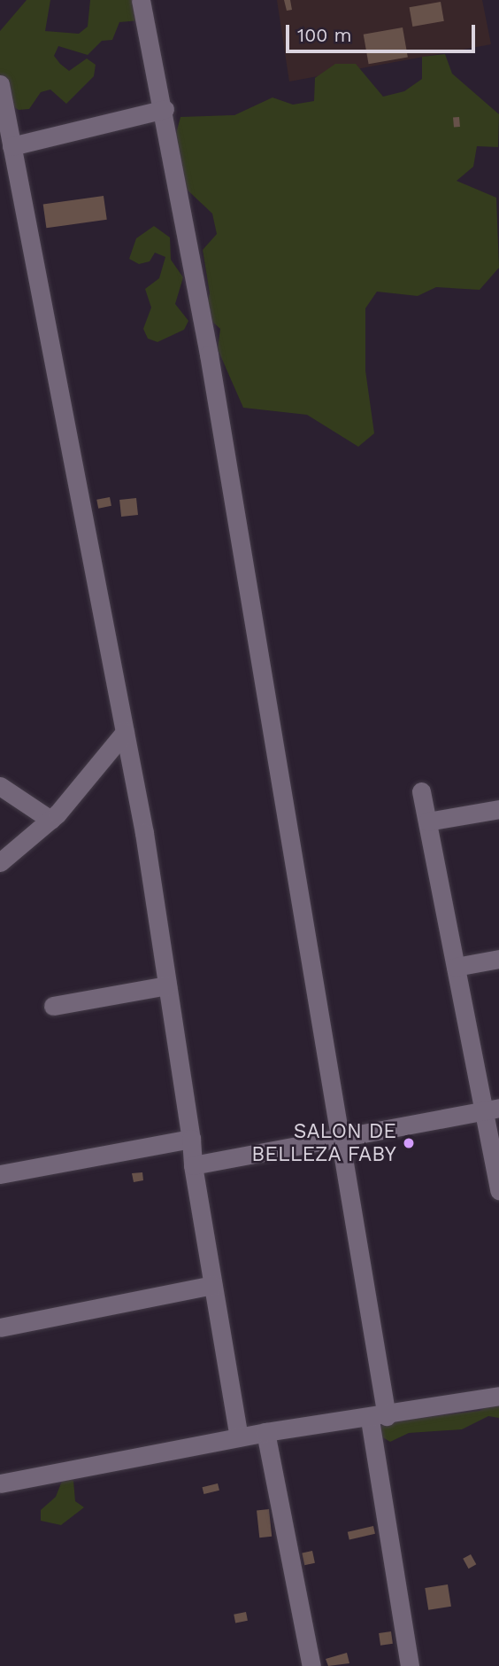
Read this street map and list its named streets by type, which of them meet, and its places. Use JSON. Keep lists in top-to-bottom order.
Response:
{
  "places": ["SALON DE BELLEZA FABY"],
  "scale_bar": "100 m"
}
